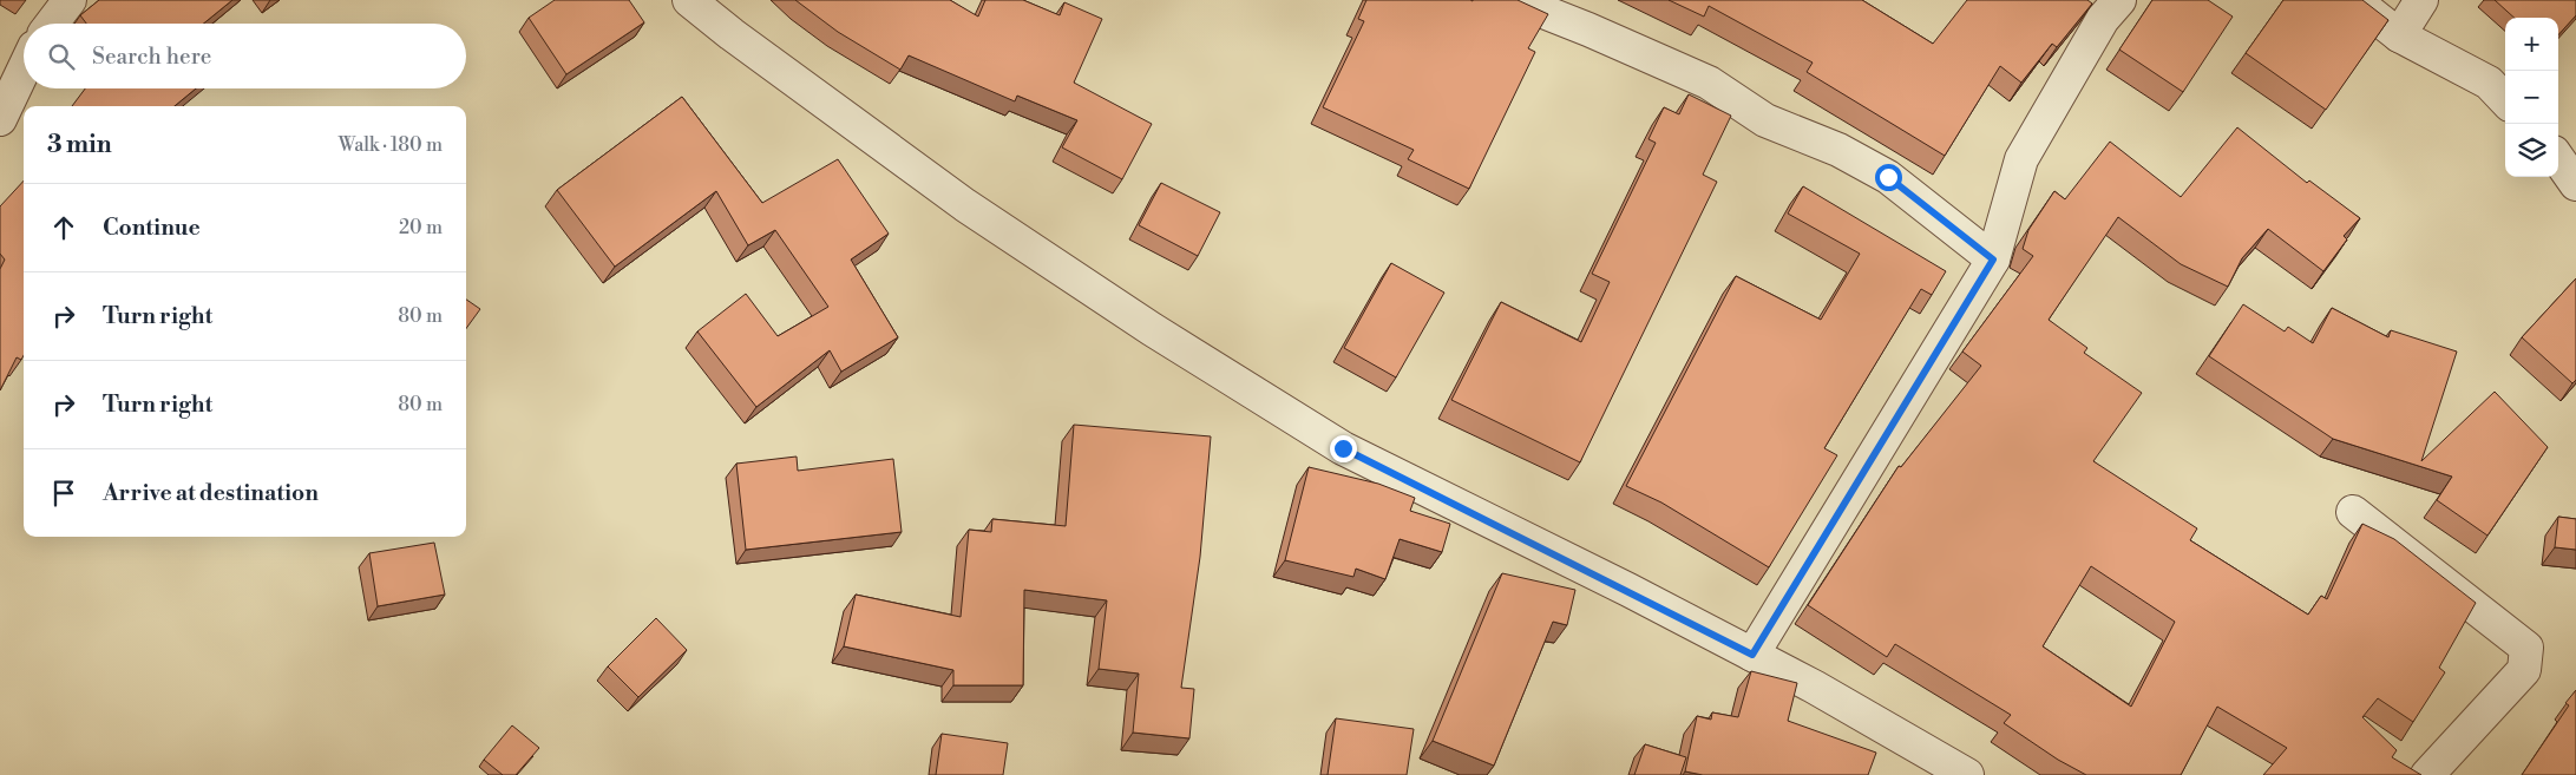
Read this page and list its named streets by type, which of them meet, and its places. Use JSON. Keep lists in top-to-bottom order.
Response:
{
  "page": {
    "map_buttons": ["+", "−"],
    "search": "Search here",
    "heading": ["3 min", "Walk · 180 m"],
    "list": [
      ["Continue", "20 m"],
      ["Turn right", "80 m"],
      ["Turn right", "80 m"],
      "Arrive at destination"
    ]
  }
}
